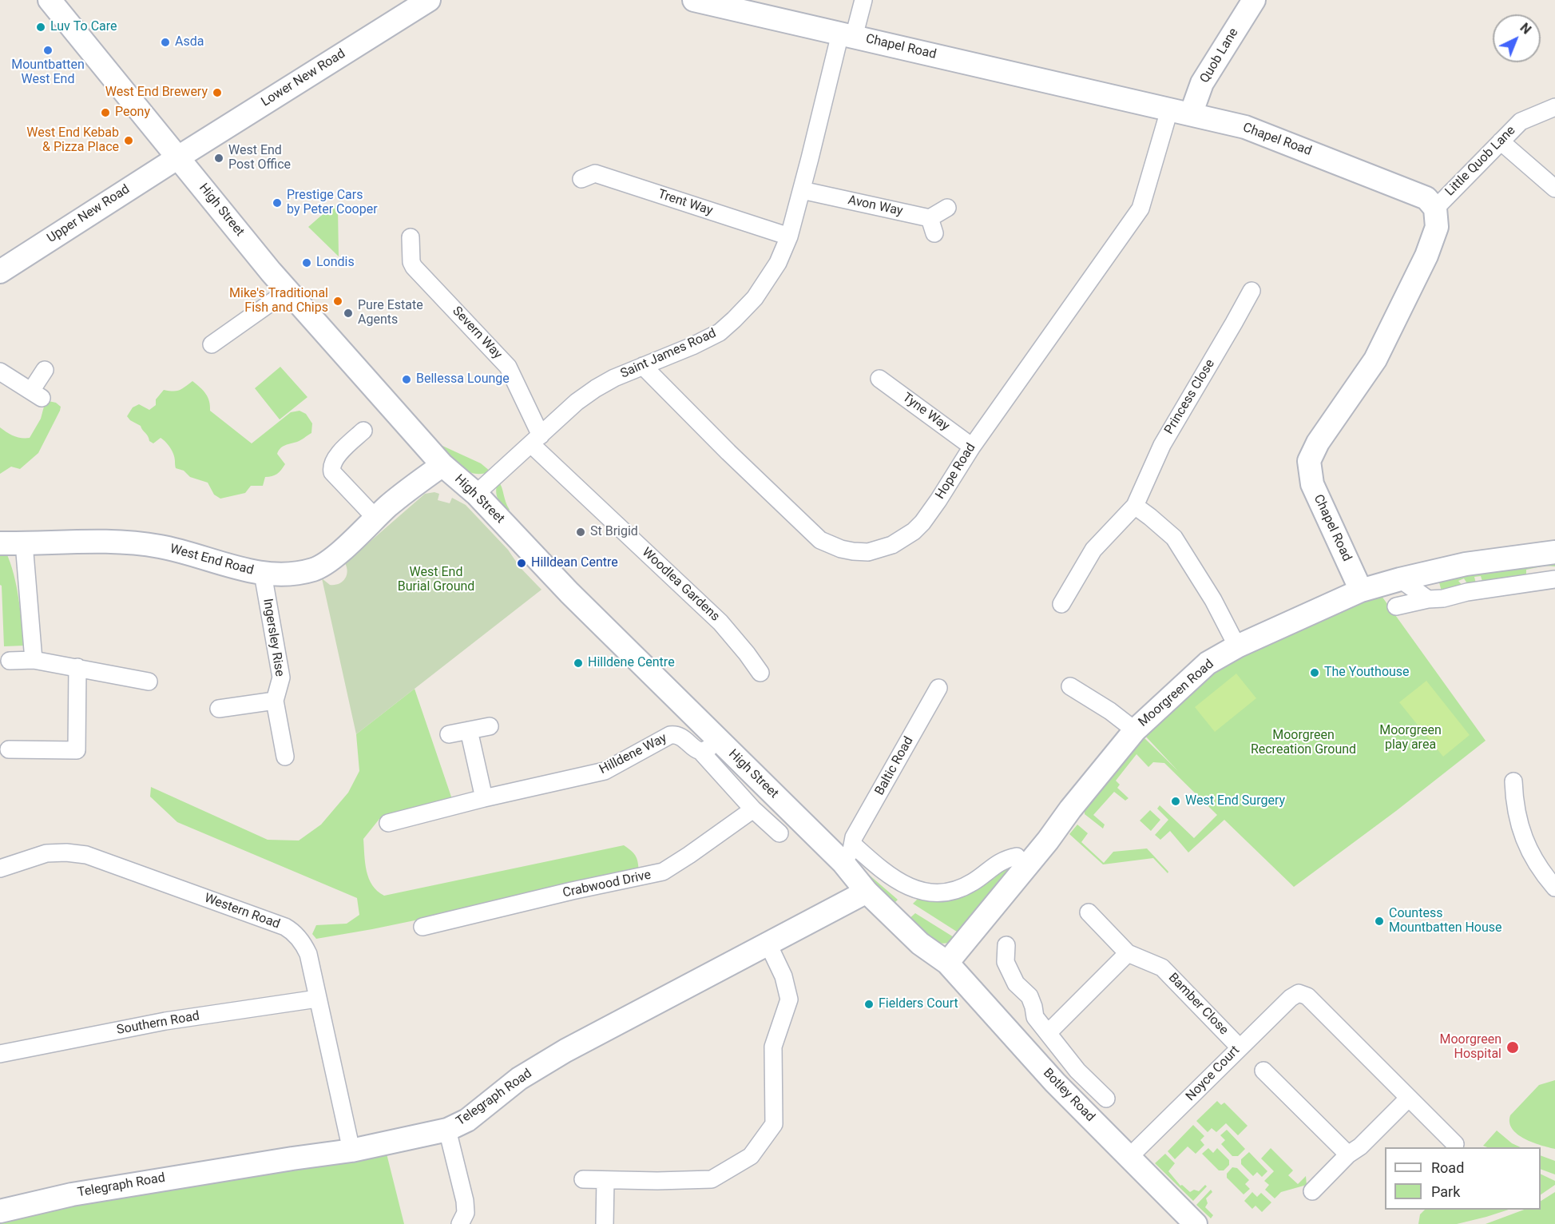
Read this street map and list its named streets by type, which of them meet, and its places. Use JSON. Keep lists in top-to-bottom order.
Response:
{
  "streets": {
    "street": [
      "Chapel Road",
      "Quob Lane",
      "Lower New Road",
      "Little Quob Lane",
      "Trent Way",
      "Avon Way",
      "High Street",
      "Upper New Road",
      "Severn Way",
      "Saint James Road",
      "Princess Close",
      "Tyne Way",
      "Hope Road",
      "West End Road",
      "Woodlea Gardens",
      "Ingersley Rise",
      "Moorgreen Road",
      "Hilldene Way",
      "Baltic Road",
      "Crabwood Drive",
      "Western Road",
      "Bamber Close",
      "Southern Road",
      "Noyce Court",
      "Botley Road",
      "Telegraph Road"
    ]
  },
  "crossings": [
    ["Chapel Road", "Quob Lane"],
    ["Chapel Road", "Little Quob Lane"],
    ["Chapel Road", "Saint James Road"],
    ["Chapel Road", "Hope Road"],
    ["Chapel Road", "Moorgreen Road"],
    ["Quob Lane", "Hope Road"],
    ["Lower New Road", "High Street"],
    ["Lower New Road", "Upper New Road"],
    ["Trent Way", "Saint James Road"],
    ["Avon Way", "Saint James Road"],
    ["High Street", "Upper New Road"],
    ["High Street", "Saint James Road"],
    ["High Street", "West End Road"],
    ["High Street", "Moorgreen Road"],
    ["High Street", "Hilldene Way"],
    ["High Street", "Baltic Road"],
    ["High Street", "Botley Road"],
    ["High Street", "Telegraph Road"],
    ["Severn Way", "Saint James Road"],
    ["Severn Way", "Woodlea Gardens"],
    ["Saint James Road", "Hope Road"],
    ["Saint James Road", "Woodlea Gardens"],
    ["Tyne Way", "Hope Road"],
    ["West End Road", "Ingersley Rise"],
    ["Moorgreen Road", "Botley Road"],
    ["Western Road", "Southern Road"],
    ["Western Road", "Telegraph Road"],
    ["Bamber Close", "Noyce Court"],
    ["Noyce Court", "Botley Road"]
  ],
  "parks": ["West End Burial Ground", "Moorgreen play area", "Moorgreen Recreation Ground"],
  "places": [
    "Luv To Care",
    "Asda",
    "Mountbatten West End",
    "West End Brewery",
    "Peony",
    "West End Kebab & Pizza Place",
    "West End Post Office",
    "Prestige Cars by Peter Cooper",
    "Londis",
    "Mike's Traditional Fish and Chips",
    "Pure Estate Agents",
    "Bellessa Lounge",
    "St Brigid",
    "Hilldean Centre",
    "Hilldene Centre",
    "The Youthouse",
    "West End Surgery",
    "Countess Mountbatten House",
    "Fielders Court",
    "Moorgreen Hospital"
  ],
  "legend": ["Road", "Park"],
  "north": "top right"
}
